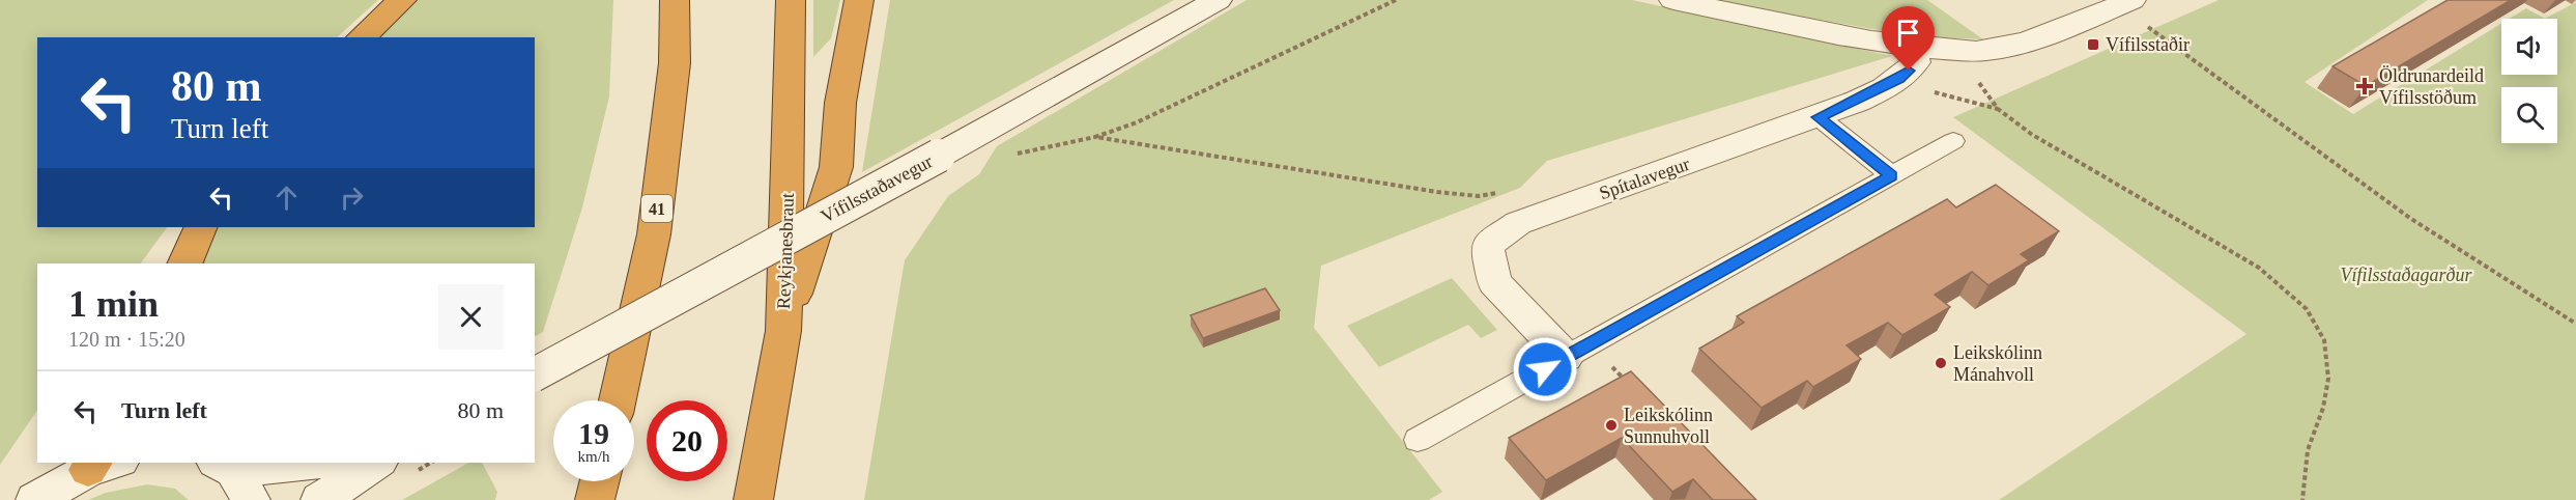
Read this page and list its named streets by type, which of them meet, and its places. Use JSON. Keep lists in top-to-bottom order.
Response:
{
  "streets": {
    "highway": ["41", "Reykjanesbraut"],
    "street": ["Spítalavegur", "Vífilsstaðavegur"]
  },
  "parks": ["Vífilsstaðagarður"],
  "places": {
    "transit": ["Vífilsstaðir"],
    "health": ["Öldrunardeild Vífilsstöðum"],
    "other": ["Leikskólinn Mánahvoll", "Leikskólinn Sunnuhvoll"]
  },
  "page": {
    "turn": ["80 m", "Turn left"],
    "heading": ["1 min", "120 m · 15:20"],
    "list": [
      {
        "name": "Turn left",
        "value": "80 m"
      }
    ],
    "speed": "19 km/h",
    "limit": "20"
  }
}
